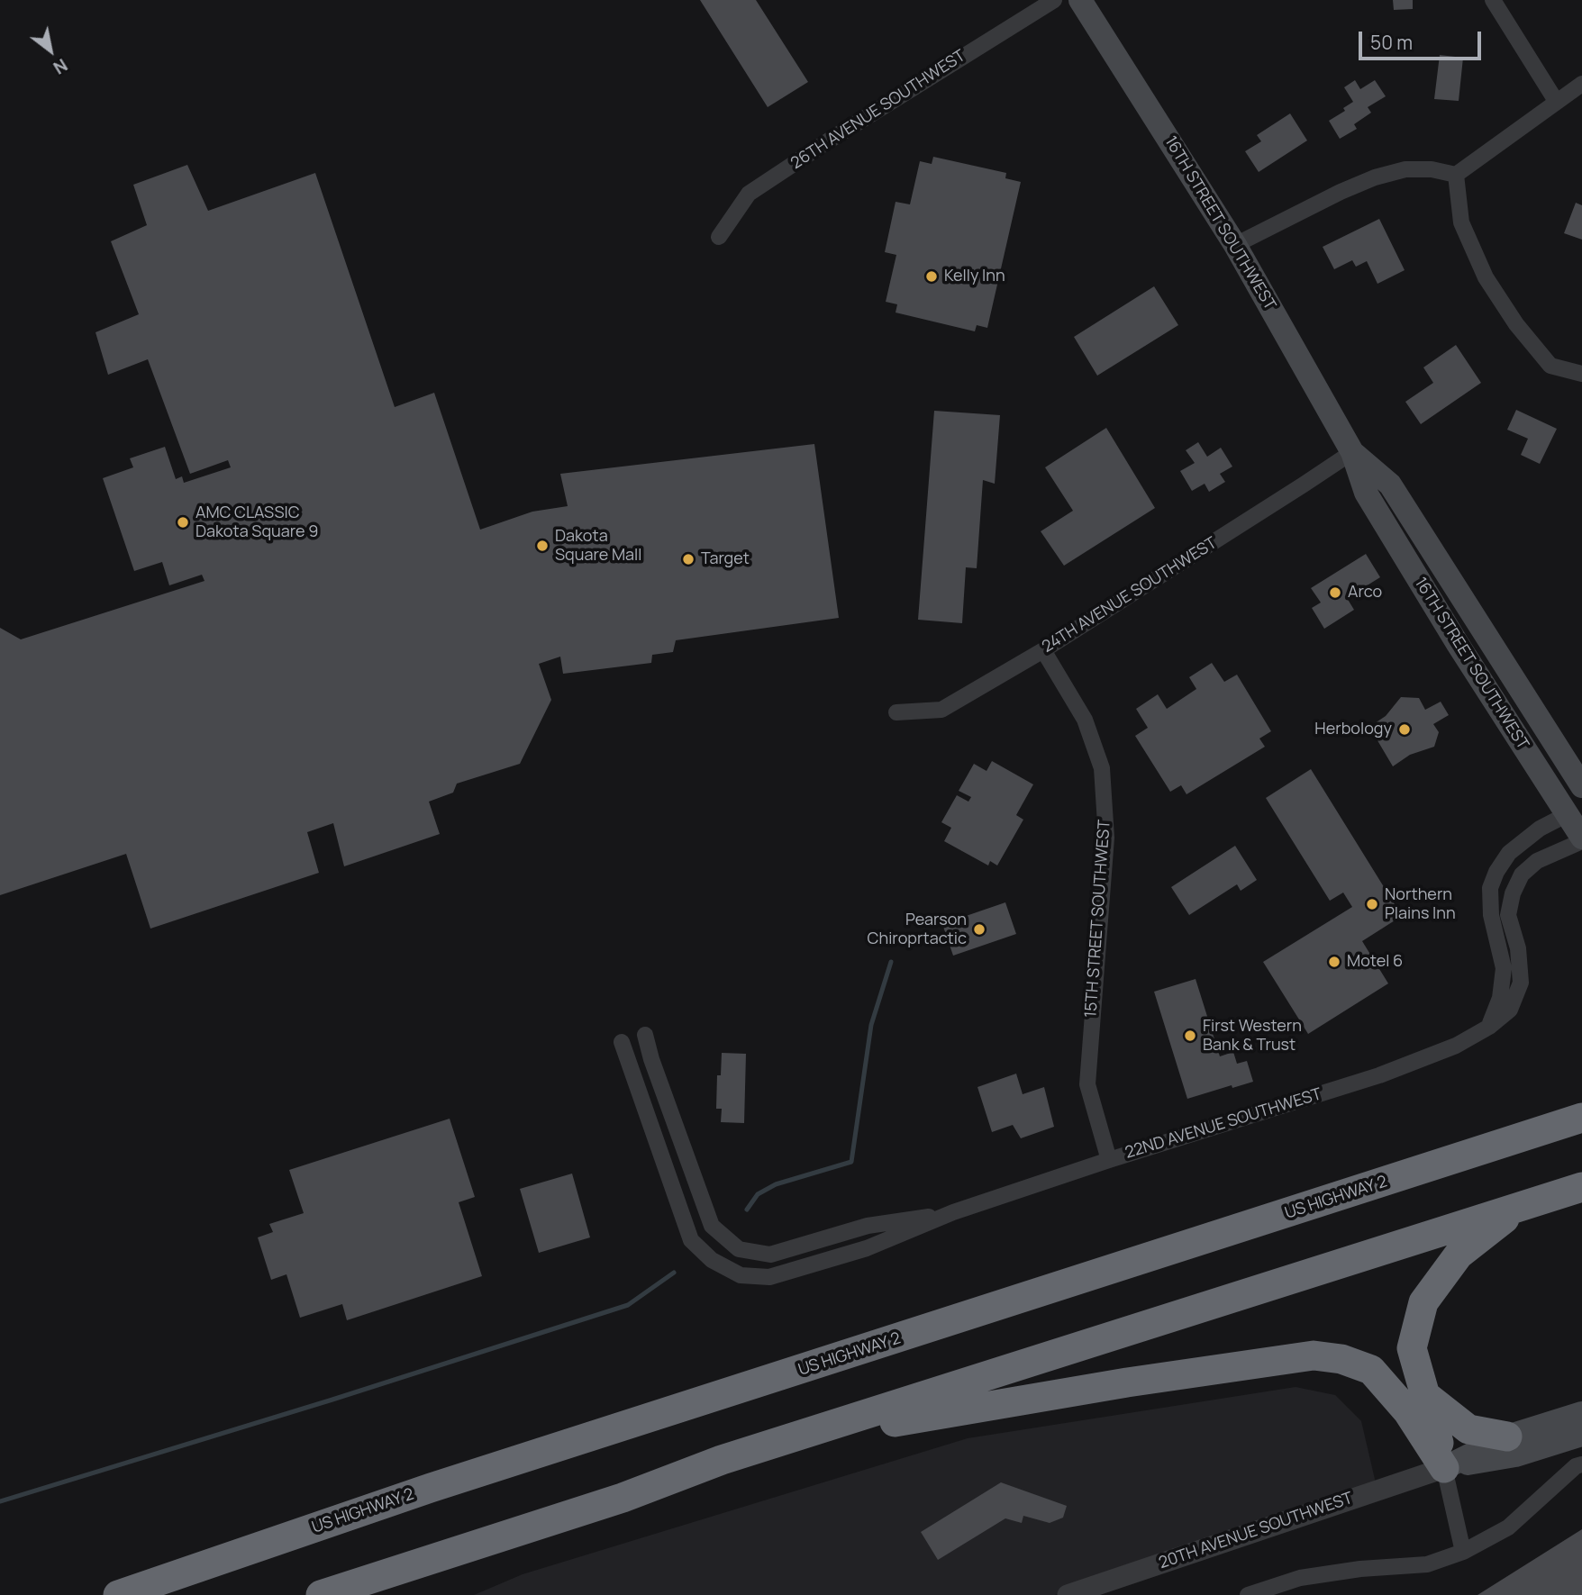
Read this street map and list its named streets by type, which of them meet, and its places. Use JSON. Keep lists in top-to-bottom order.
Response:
{
  "streets": {
    "highway": ["US HIGHWAY 2"],
    "main road": ["16TH STREET SOUTHWEST", "20TH AVENUE SOUTHWEST"],
    "street": [
      "26TH AVENUE SOUTHWEST",
      "24TH AVENUE SOUTHWEST",
      "15TH STREET SOUTHWEST",
      "22ND AVENUE SOUTHWEST"
    ]
  },
  "crossings": [
    ["16TH STREET SOUTHWEST", "24TH AVENUE SOUTHWEST"],
    ["16TH STREET SOUTHWEST", "22ND AVENUE SOUTHWEST"],
    ["24TH AVENUE SOUTHWEST", "15TH STREET SOUTHWEST"],
    ["15TH STREET SOUTHWEST", "22ND AVENUE SOUTHWEST"]
  ],
  "places": [
    "Kelly Inn",
    "AMC CLASSIC Dakota Square 9",
    "Dakota Square Mall",
    "Target",
    "Arco",
    "Herbology",
    "Northern Plains Inn",
    "Pearson Chiroprtactic",
    "Motel 6",
    "First Western Bank & Trust"
  ],
  "scale_bar": "50 m",
  "north": "bottom right"
}
